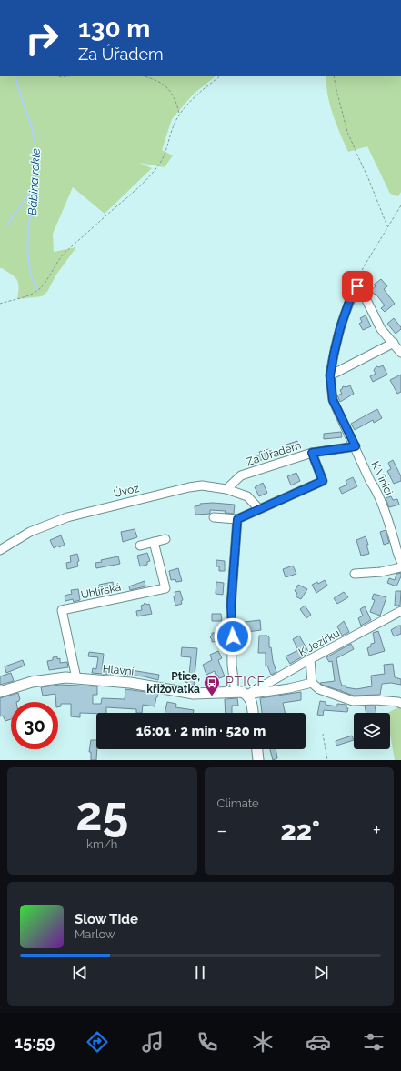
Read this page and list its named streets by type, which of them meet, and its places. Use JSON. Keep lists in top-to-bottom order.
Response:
{
  "streets": {
    "main road": ["Hlavní"],
    "street": [
      "Za Úřadem",
      "K Vinici",
      "Úvoz",
      "Uhlířská",
      "K Jezírku"
    ]
  },
  "crossings": [
    ["Za Úřadem", "K Vinici"],
    ["Za Úřadem", "Úvoz"],
    ["Uhlířská", "Hlavní"],
    ["K Jezírku", "Hlavní"]
  ],
  "districts": ["PTICE"],
  "water": ["Bábina rokle"],
  "places": {
    "bus stop": ["Ptice, křižovatka"]
  },
  "page": {
    "turn": ["130 m", "Za Úřadem"],
    "limit": "30",
    "trip": "16:01 · 2 min · 520 m",
    "tile": [
      ["25", "km/h"],
      "Climate"
    ],
    "heat": ["−", "22°", "+"],
    "song": ["Slow Tide", "Marlow"],
    "tabs": "15:59"
  }
}
